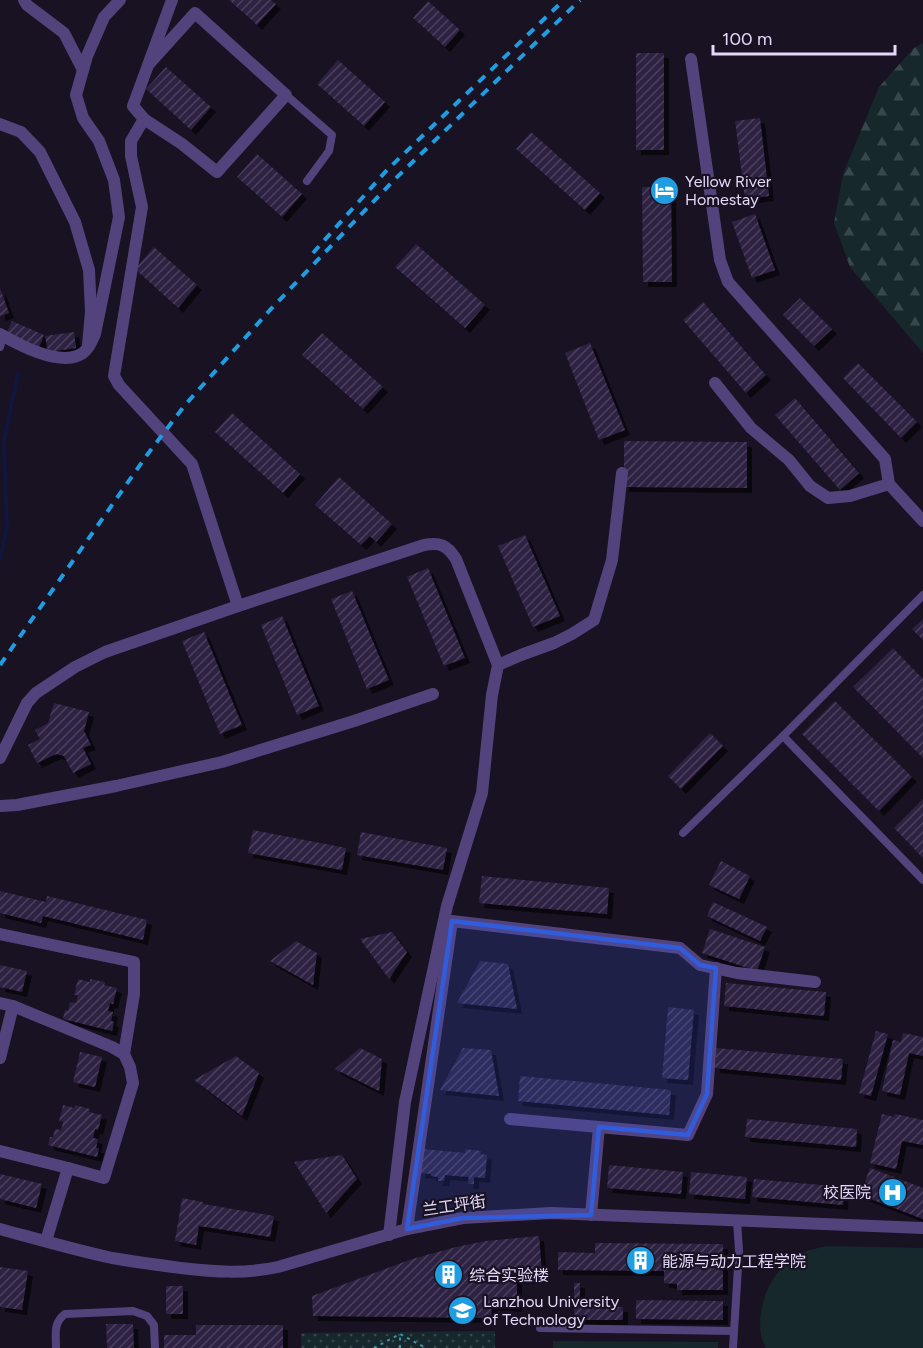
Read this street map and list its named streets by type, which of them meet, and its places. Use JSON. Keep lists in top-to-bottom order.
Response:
{
  "streets": {
    "street": ["兰工坪街"]
  },
  "places": {
    "hotel": ["Yellow River Homestay"],
    "hospital": ["校医院"],
    "building": ["能源与动力工程学院", "综合实验楼"],
    "school or university": ["Lanzhou University of Technology"]
  },
  "scale_bar": "100 m"
}
